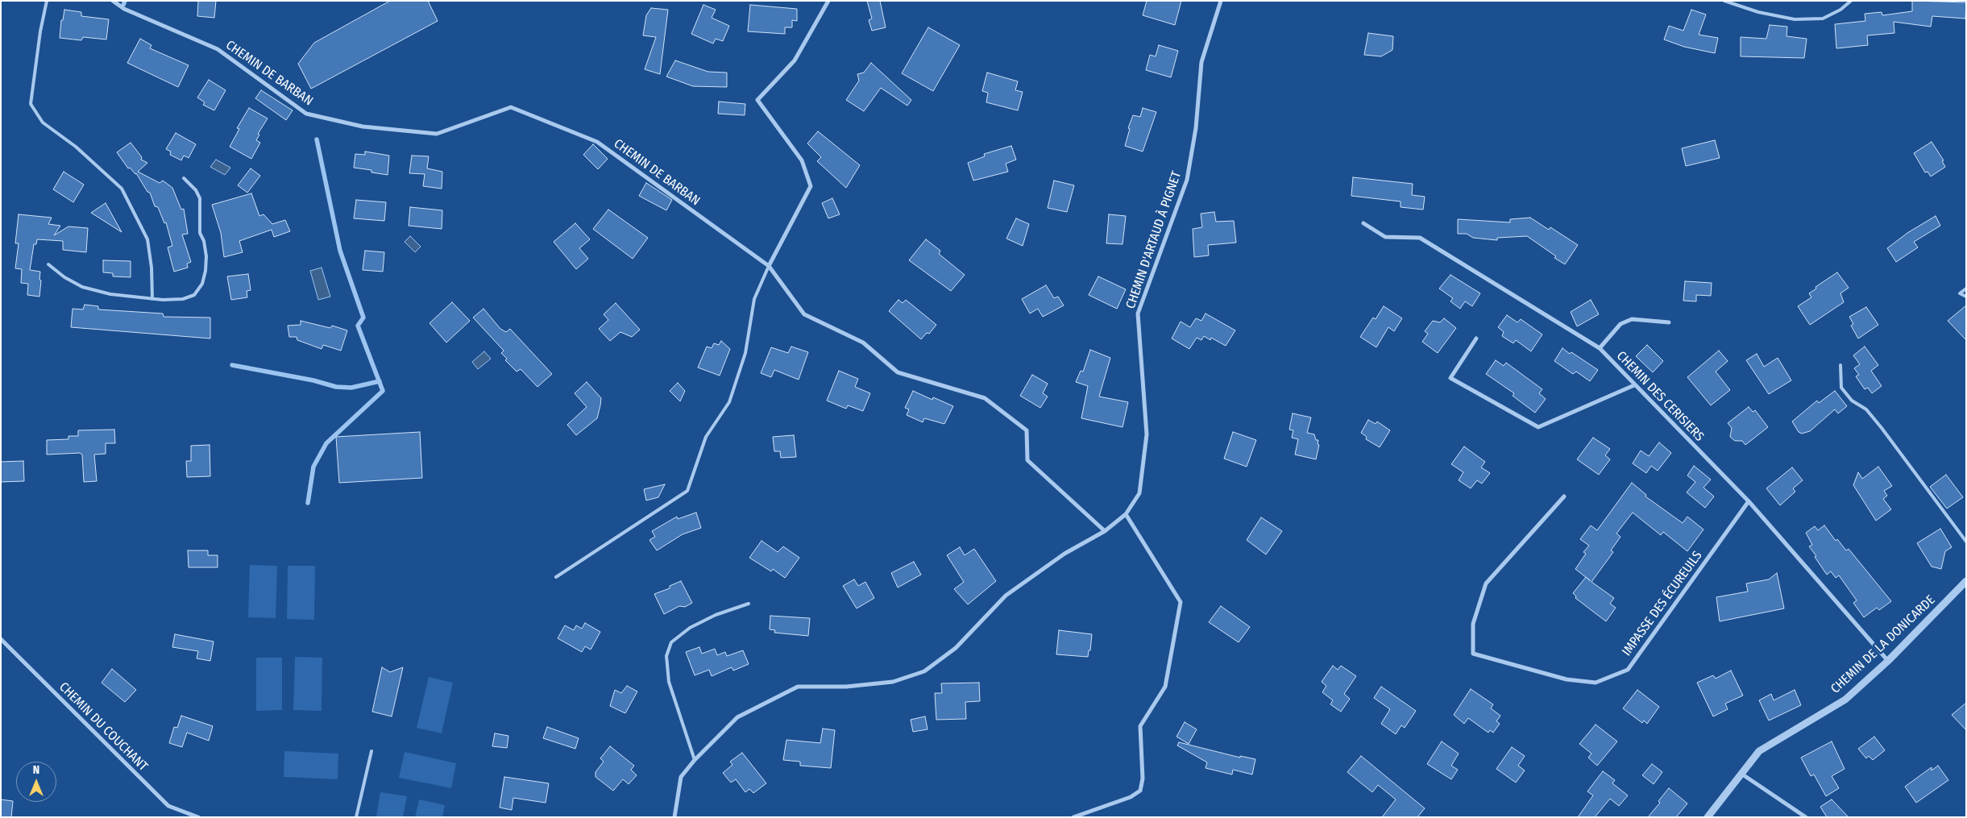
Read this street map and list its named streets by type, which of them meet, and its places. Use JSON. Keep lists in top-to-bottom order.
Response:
{
  "streets": {
    "street": [
      "CHEMIN DE BARBAN",
      "CHEMIN D'ARTAUD À PIGNET",
      "CHEMIN DES CERISIERS",
      "IMPASSE DES ÉCUREUILS",
      "CHEMIN DE LA DONICARDE",
      "CHEMIN DU COUCHANT"
    ]
  },
  "crossings": [
    ["CHEMIN DE BARBAN", "CHEMIN D'ARTAUD À PIGNET"],
    ["CHEMIN DES CERISIERS", "IMPASSE DES ÉCUREUILS"],
    ["CHEMIN DES CERISIERS", "CHEMIN DE LA DONICARDE"]
  ],
  "north": "top"
}
